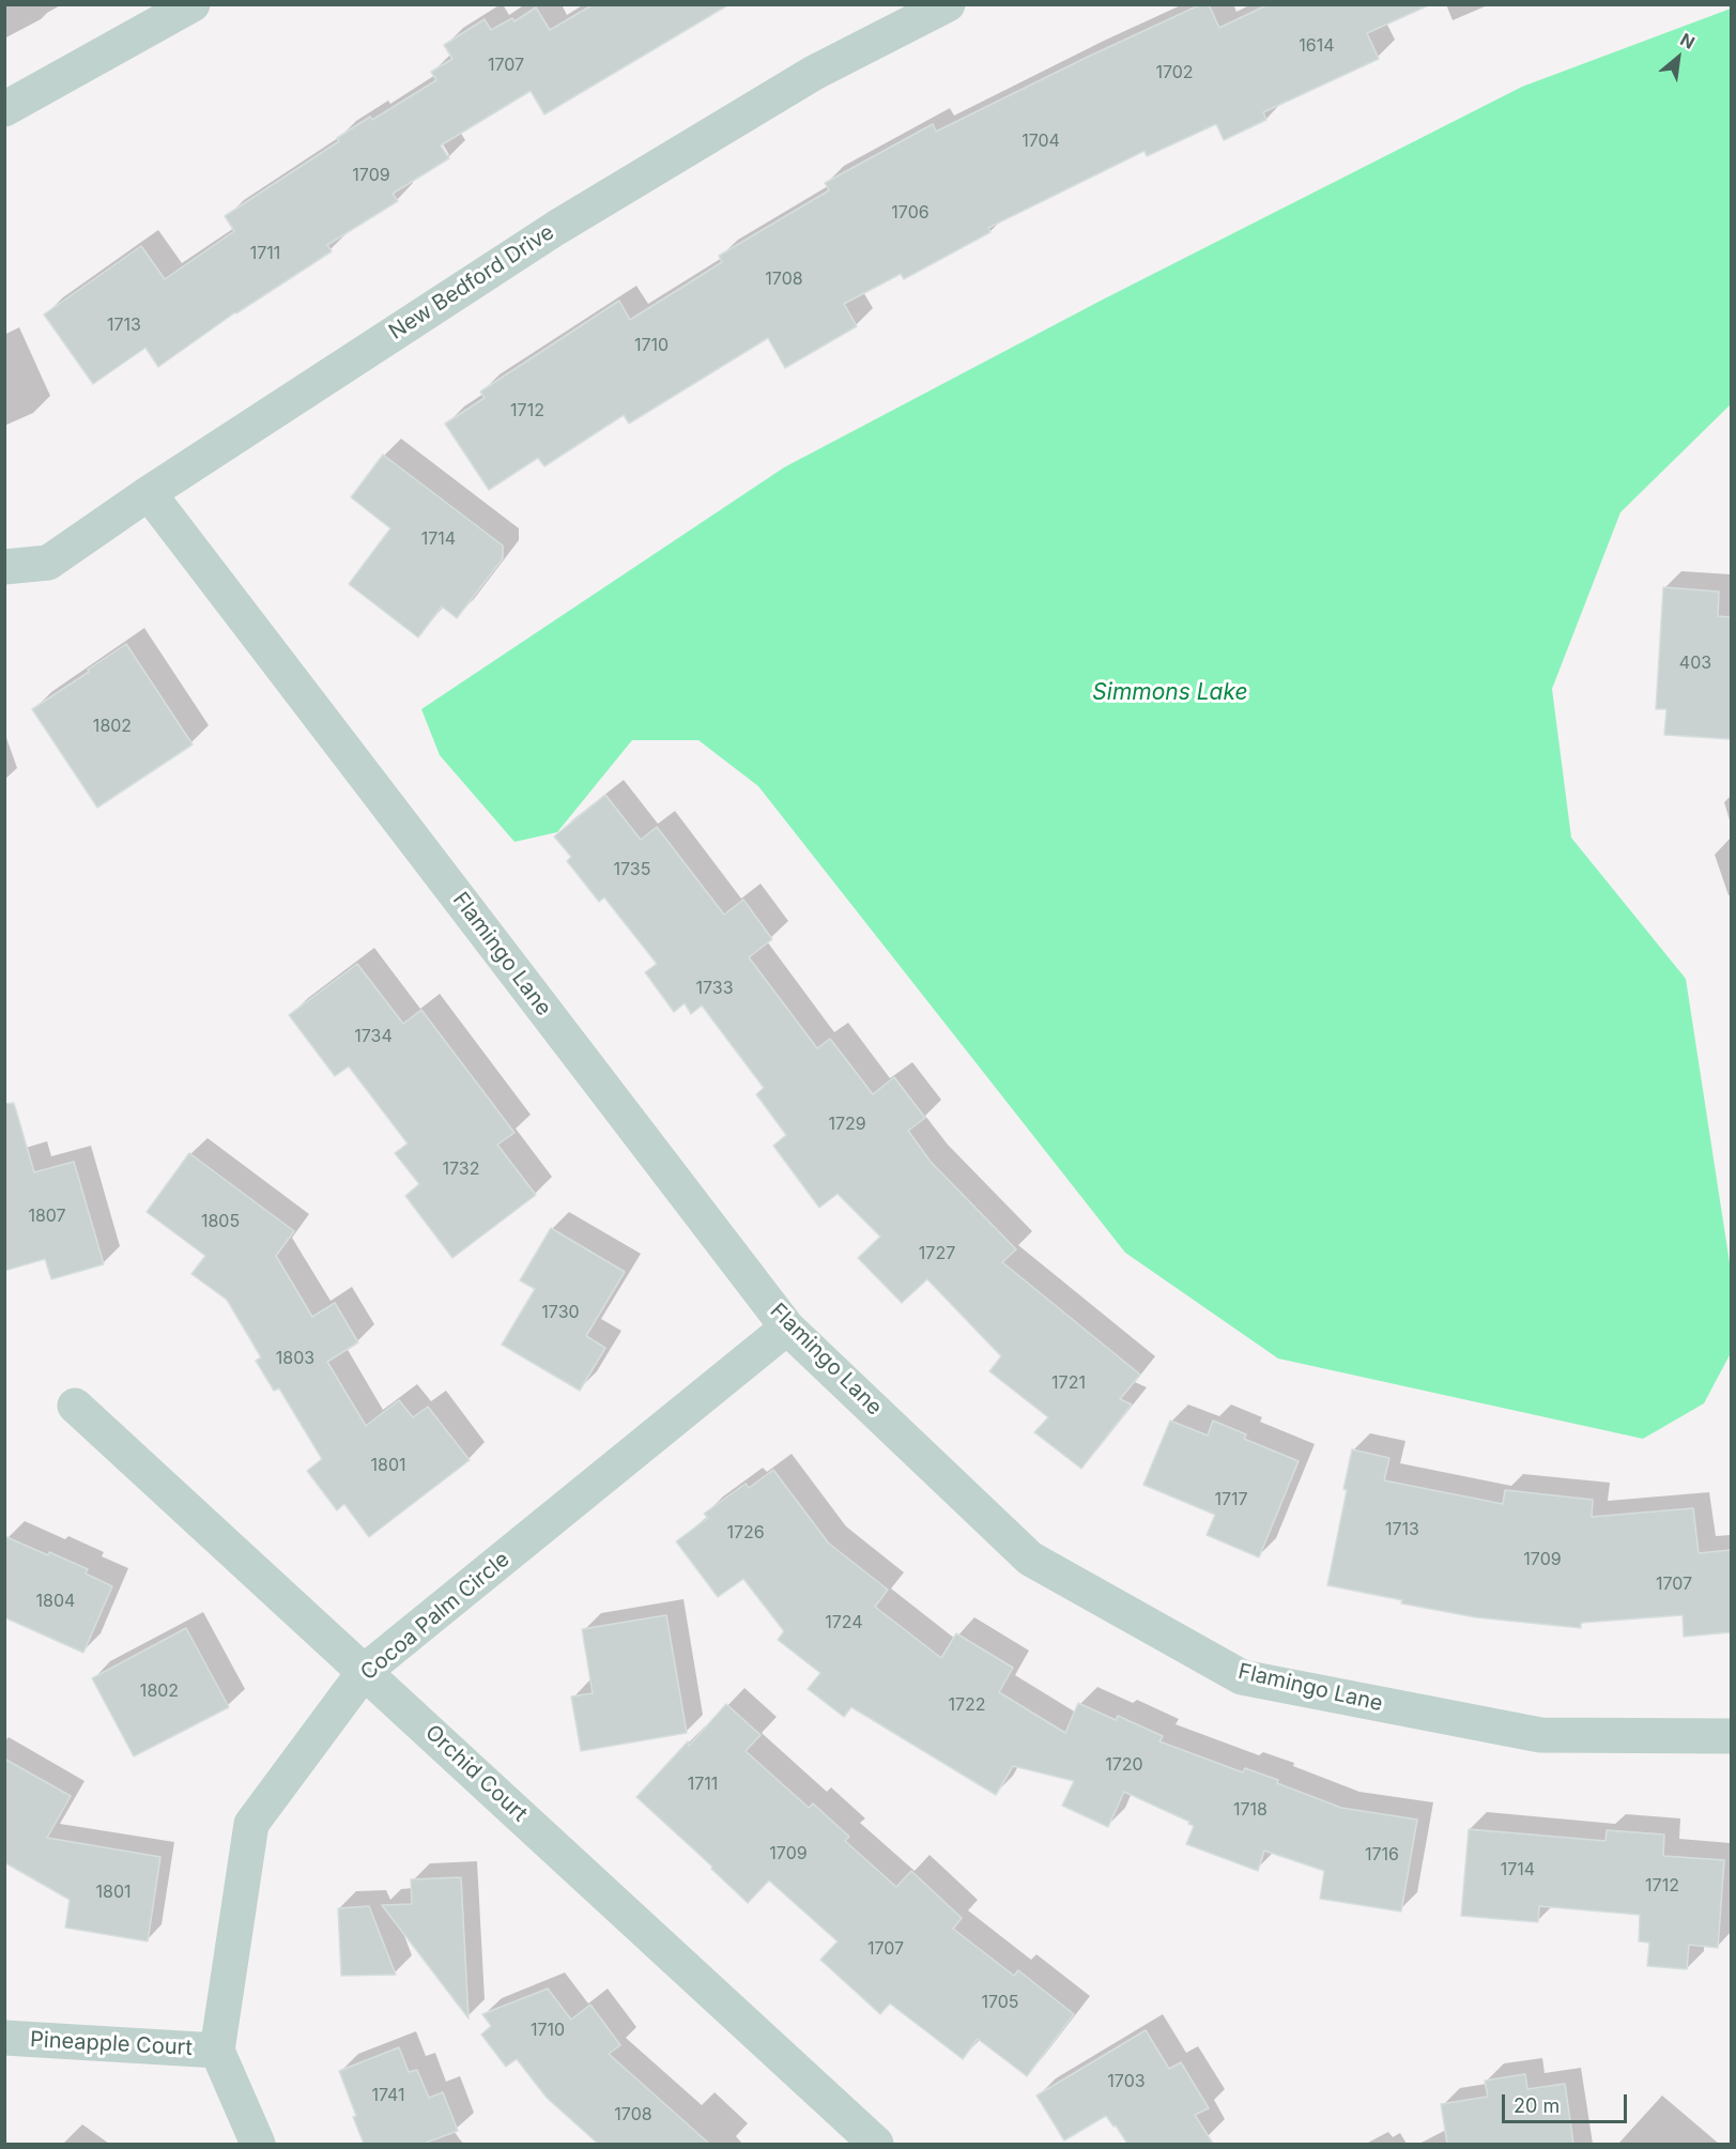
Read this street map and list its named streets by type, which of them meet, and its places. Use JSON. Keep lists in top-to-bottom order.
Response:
{
  "streets": {
    "street": [
      "New Bedford Drive",
      "Flamingo Lane",
      "Cocoa Palm Circle",
      "Orchid Court",
      "Pineapple Court"
    ]
  },
  "crossings": [
    ["New Bedford Drive", "Flamingo Lane"],
    ["Flamingo Lane", "Cocoa Palm Circle"],
    ["Cocoa Palm Circle", "Orchid Court"],
    ["Cocoa Palm Circle", "Pineapple Court"]
  ],
  "water": ["Simmons Lake"],
  "house_numbers": [
    "1614",
    "1707",
    "1702",
    "1704",
    "1709",
    "1706",
    "1711",
    "1708",
    "1713",
    "1710",
    "1712",
    "1714",
    "403",
    "1802",
    "1735",
    "1733",
    "1734",
    "1729",
    "1732",
    "1807",
    "1805",
    "1727",
    "1730",
    "1803",
    "1721",
    "1801",
    "1717",
    "1713",
    "1726",
    "1709",
    "1707",
    "1804",
    "1724",
    "1802",
    "1722",
    "1720",
    "1711",
    "1718",
    "1709",
    "1716",
    "1714",
    "1712",
    "1801",
    "1707",
    "1705",
    "1710",
    "1703",
    "1741",
    "1708"
  ],
  "scale_bar": "20 m",
  "north": "top right"
}
